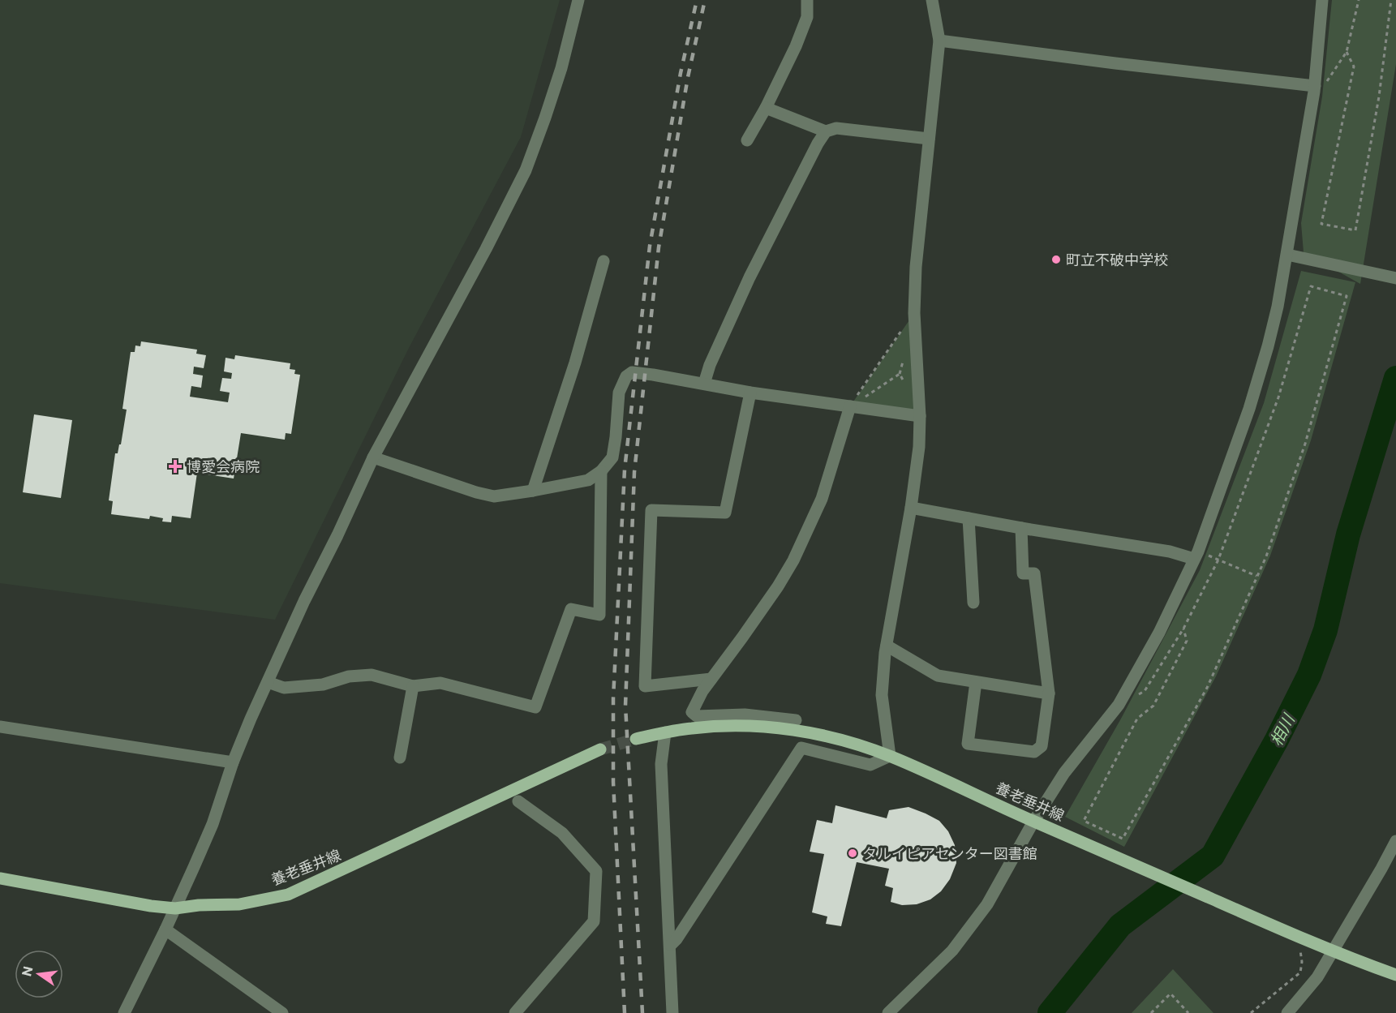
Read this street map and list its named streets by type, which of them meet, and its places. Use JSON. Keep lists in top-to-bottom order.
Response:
{
  "streets": {
    "main road": ["養老垂井線"]
  },
  "water": ["相川"],
  "places": {
    "other": ["町立不破中学校", "タルイピアセンター図書館"],
    "health": ["博愛会病院"]
  },
  "north": "left"
}
